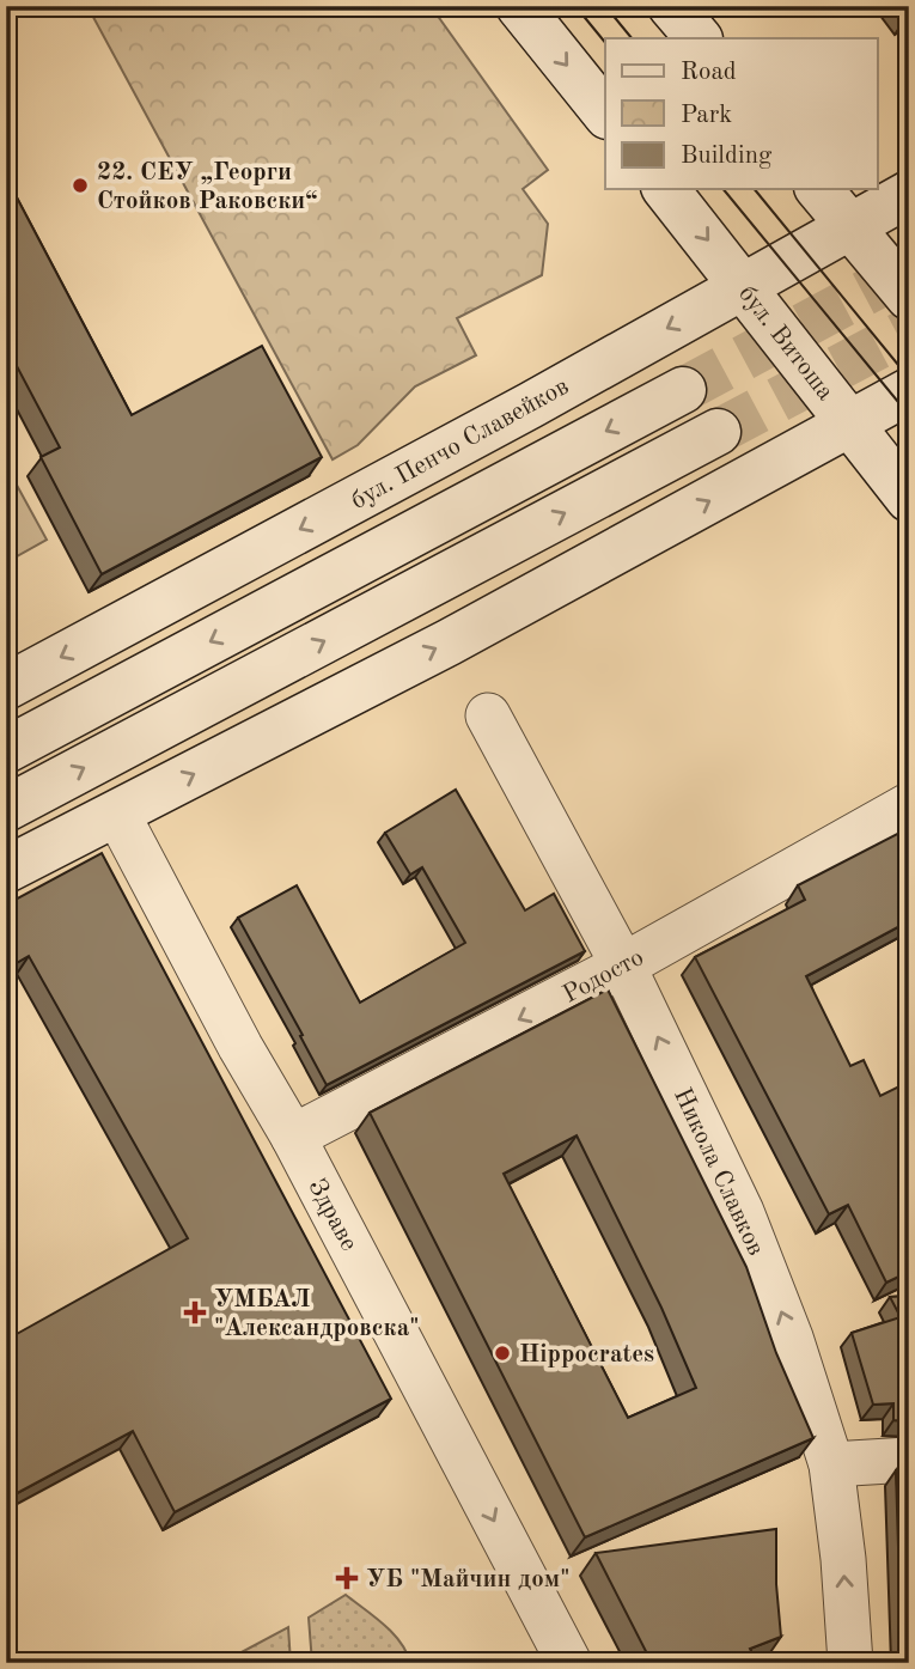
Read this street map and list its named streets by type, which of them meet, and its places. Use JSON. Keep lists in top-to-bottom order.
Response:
{
  "streets": {
    "main road": ["бул. Витоша", "бул. Пенчо Славейков"],
    "street": ["Родосто", "Никола Славков", "Здраве"]
  },
  "crossings": [
    ["бул. Витоша", "бул. Пенчо Славейков"],
    ["Родосто", "Никола Славков"],
    ["Родосто", "Здраве"]
  ],
  "one_way": ["Родосто", "Никола Славков", "Здраве"],
  "places": {
    "other": ["22. СЕУ „Георги Стойков Раковски“", "Hippocrates"],
    "health": ["УМБАЛ \"Александровска\"", "УБ \"Майчин дом\""]
  },
  "legend": ["Road", "Park", "Building"]
}
